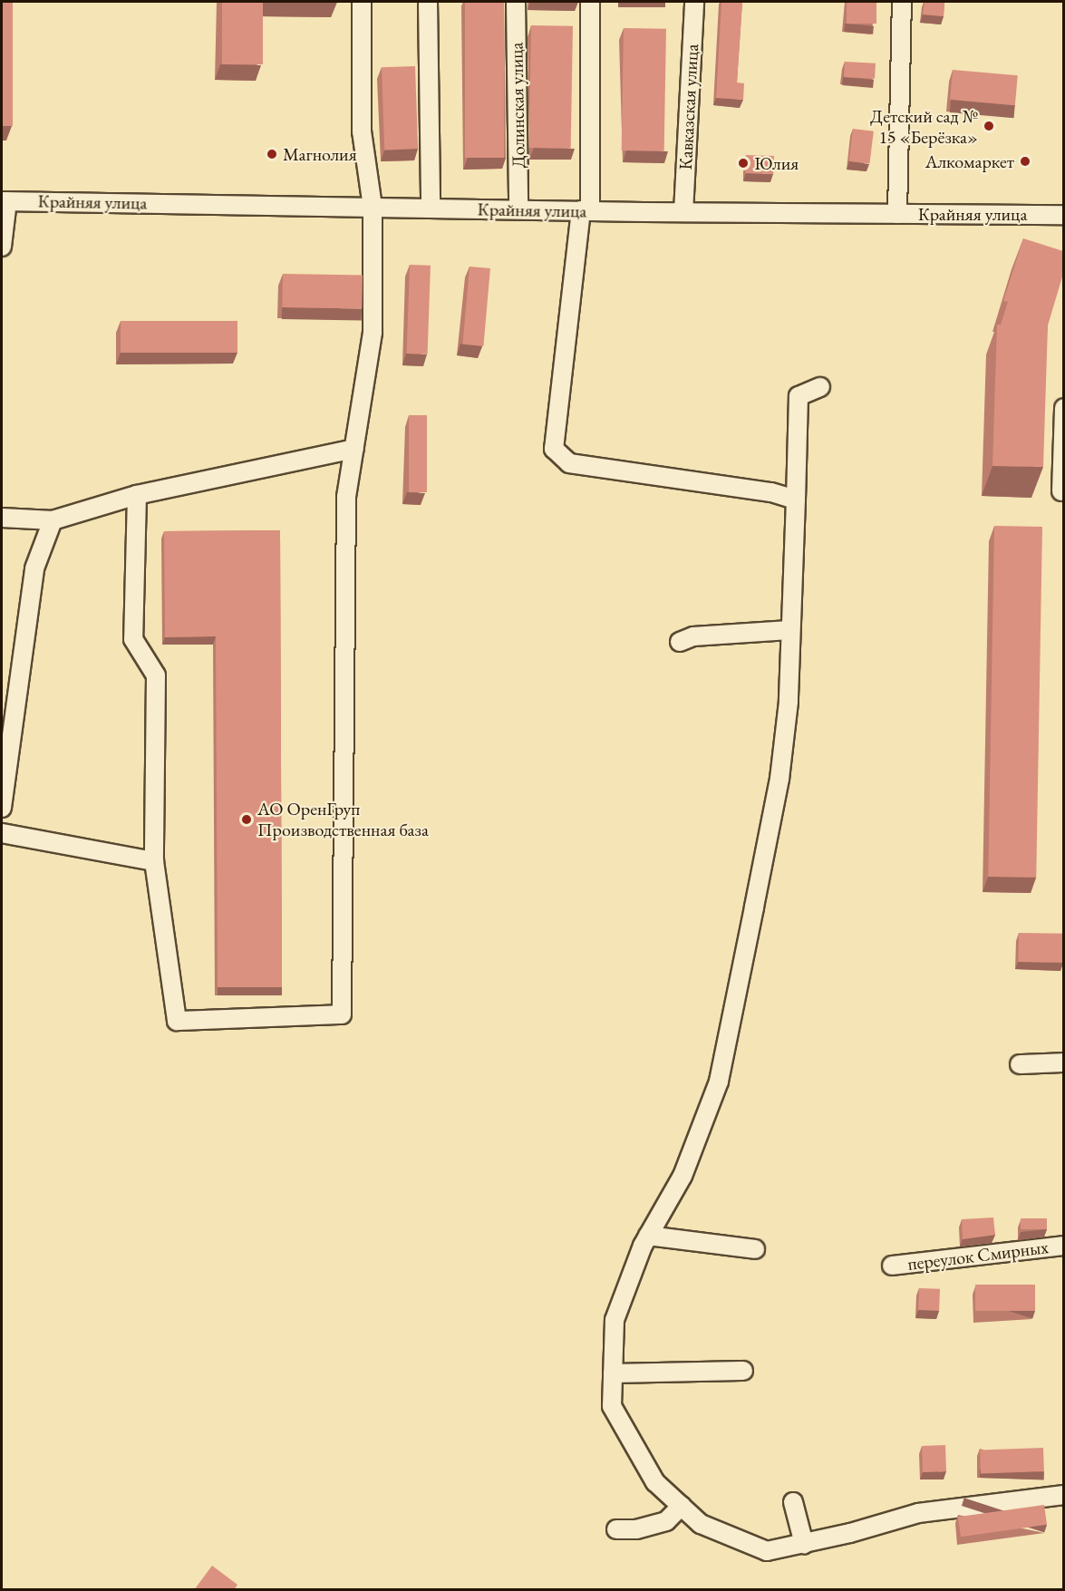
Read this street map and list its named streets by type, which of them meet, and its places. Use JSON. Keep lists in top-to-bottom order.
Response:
{
  "streets": {
    "street": [
      "Долинская улица",
      "Кавказская улица",
      "Крайняя улица",
      "переулок Смирных"
    ]
  },
  "crossings": [
    ["Долинская улица", "Крайняя улица"],
    ["Кавказская улица", "Крайняя улица"]
  ],
  "places": [
    "Детский сад № 15 «Берёзка»",
    "Магнолия",
    "Алкомаркет",
    "Юлия",
    "АО ОренГруп Производственная база"
  ]
}
